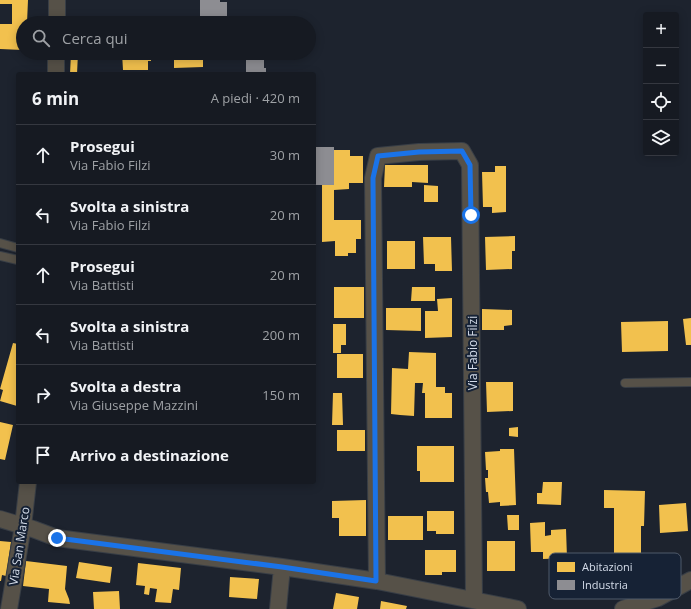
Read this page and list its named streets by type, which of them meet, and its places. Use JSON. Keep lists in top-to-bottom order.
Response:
{
  "streets": {
    "street": ["Via Fabio Filzi", "Via San Marco"]
  },
  "legend": ["Abitazioni", "Industria"],
  "page": {
    "map_buttons": ["+", "−"],
    "search": "Cerca qui",
    "heading": ["6 min", "A piedi · 420 m"],
    "list": [
      ["Prosegui", "Via Fabio Filzi", "30 m"],
      ["Svolta a sinistra", "Via Fabio Filzi", "20 m"],
      ["Prosegui", "Via Battisti", "20 m"],
      ["Svolta a sinistra", "Via Battisti", "200 m"],
      ["Svolta a destra", "Via Giuseppe Mazzini", "150 m"],
      "Arrivo a destinazione"
    ]
  }
}
